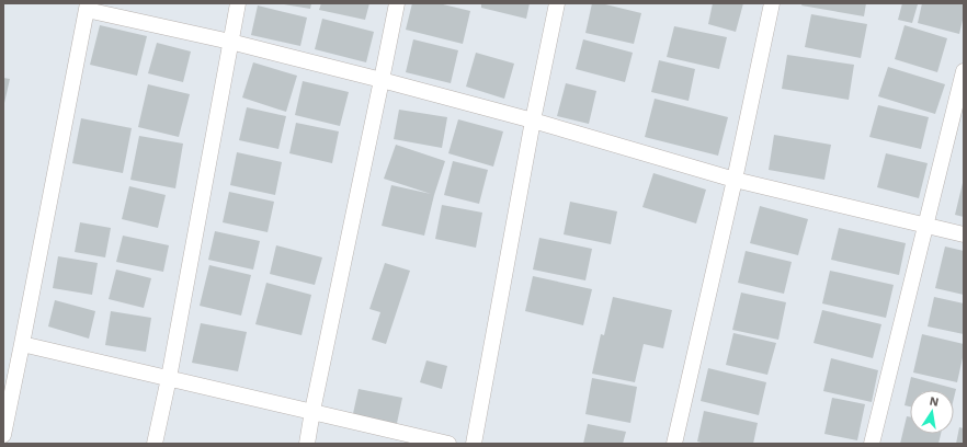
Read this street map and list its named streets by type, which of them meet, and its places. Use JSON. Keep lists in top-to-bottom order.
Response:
{
  "north": "top"
}
